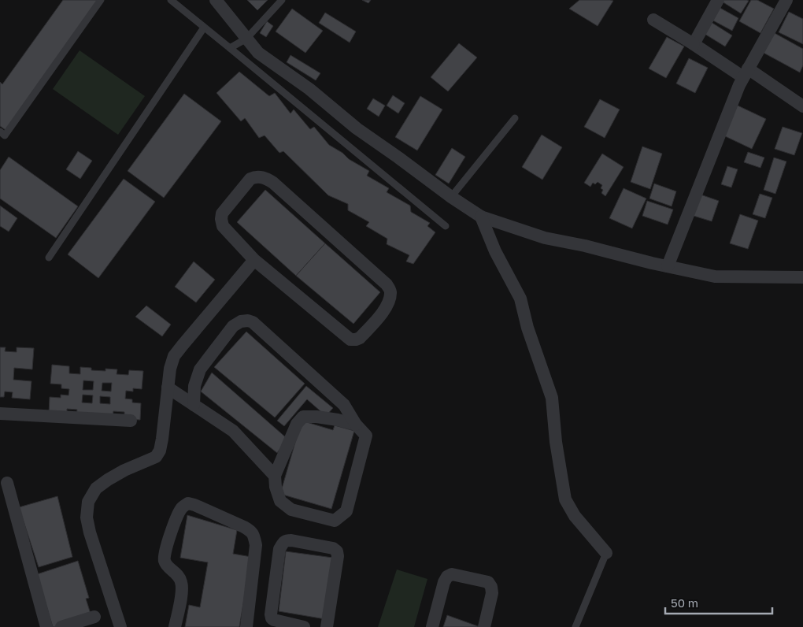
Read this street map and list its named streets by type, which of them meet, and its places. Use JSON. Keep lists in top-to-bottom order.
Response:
{
  "scale_bar": "50 m"
}
